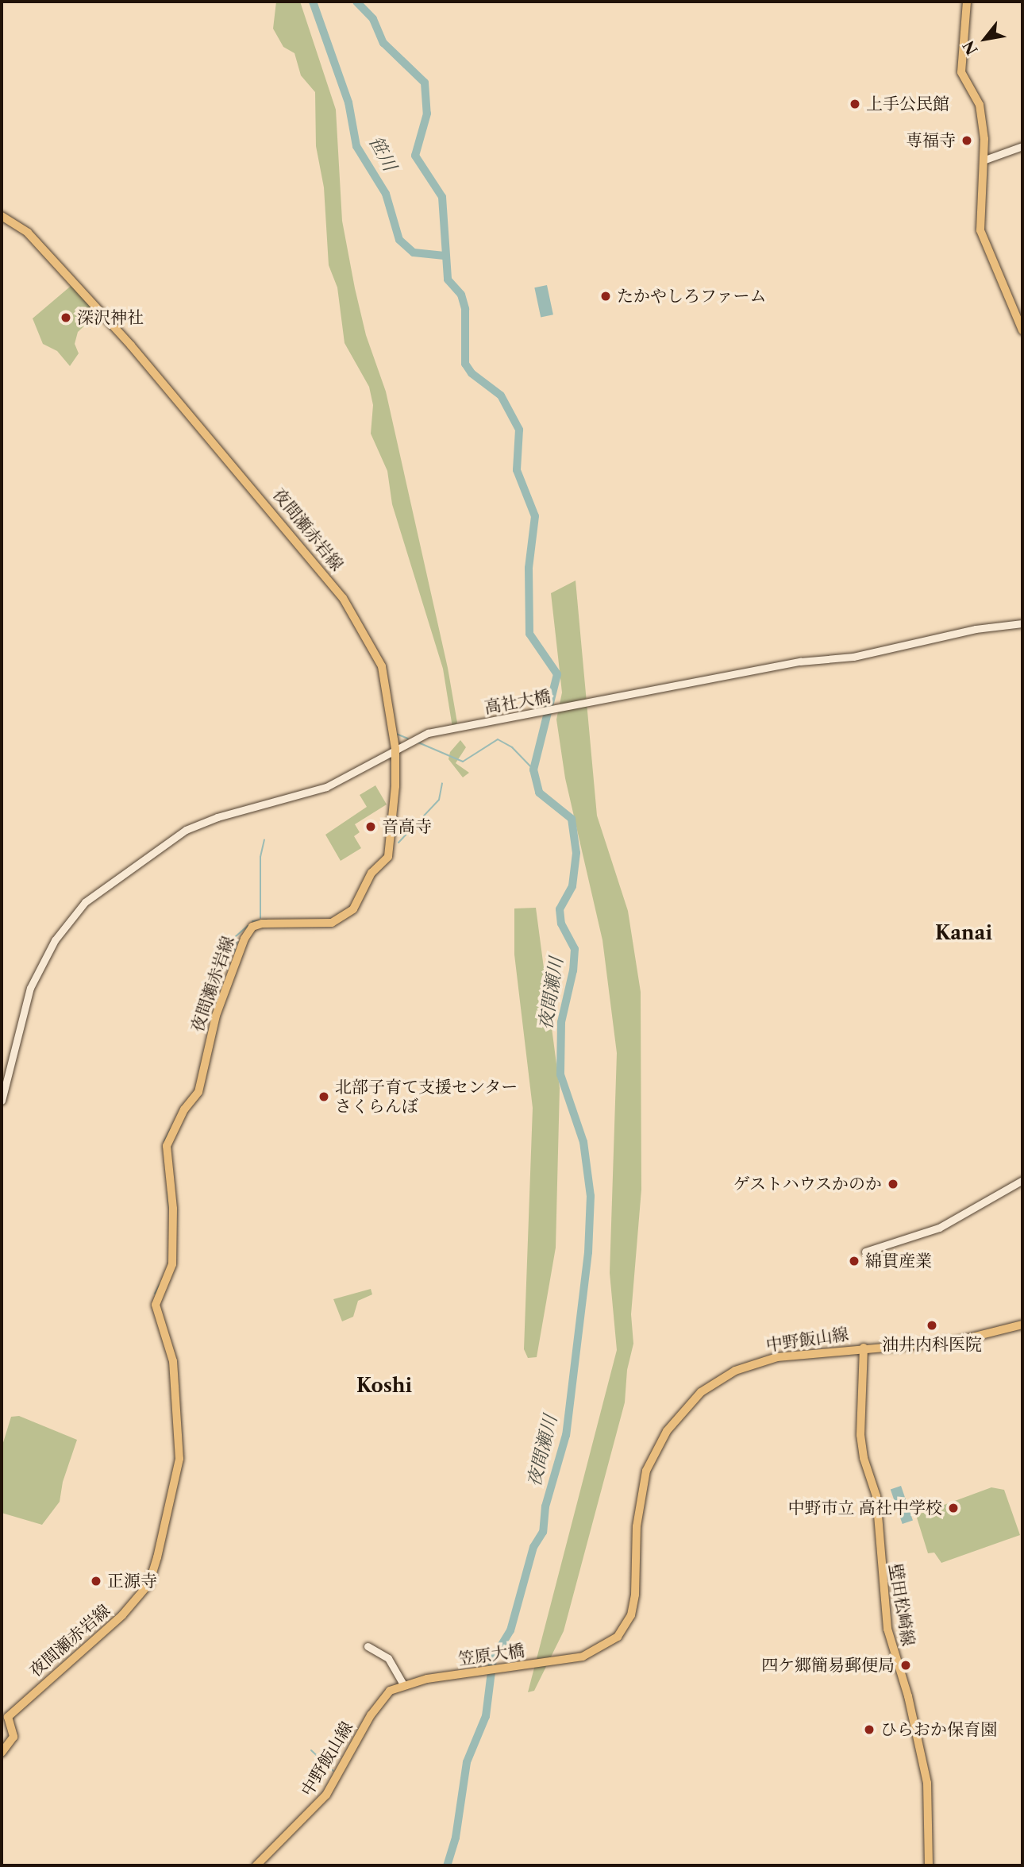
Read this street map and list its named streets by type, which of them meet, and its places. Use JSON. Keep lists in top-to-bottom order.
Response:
{
  "streets": {
    "main road": [
      "夜間瀬赤岩線",
      "中野飯山線",
      "壁田松崎線",
      "笠原大橋"
    ],
    "street": ["高社大橋"]
  },
  "crossings": [
    ["夜間瀬赤岩線", "高社大橋"],
    ["中野飯山線", "壁田松崎線"],
    ["中野飯山線", "笠原大橋"]
  ],
  "districts": ["Kanai", "Koshi"],
  "water": ["笹川", "夜間瀬川"],
  "places": [
    "上手公民館",
    "専福寺",
    "たかやしろファーム",
    "深沢神社",
    "音高寺",
    "北部子育て支援センター さくらんぼ",
    "ゲストハウスかのか",
    "綿貫産業",
    "油井内科医院",
    "中野市立 高社中学校",
    "正源寺",
    "四ケ郷簡易郵便局",
    "ひらおか保育園"
  ],
  "north": "bottom left"
}
